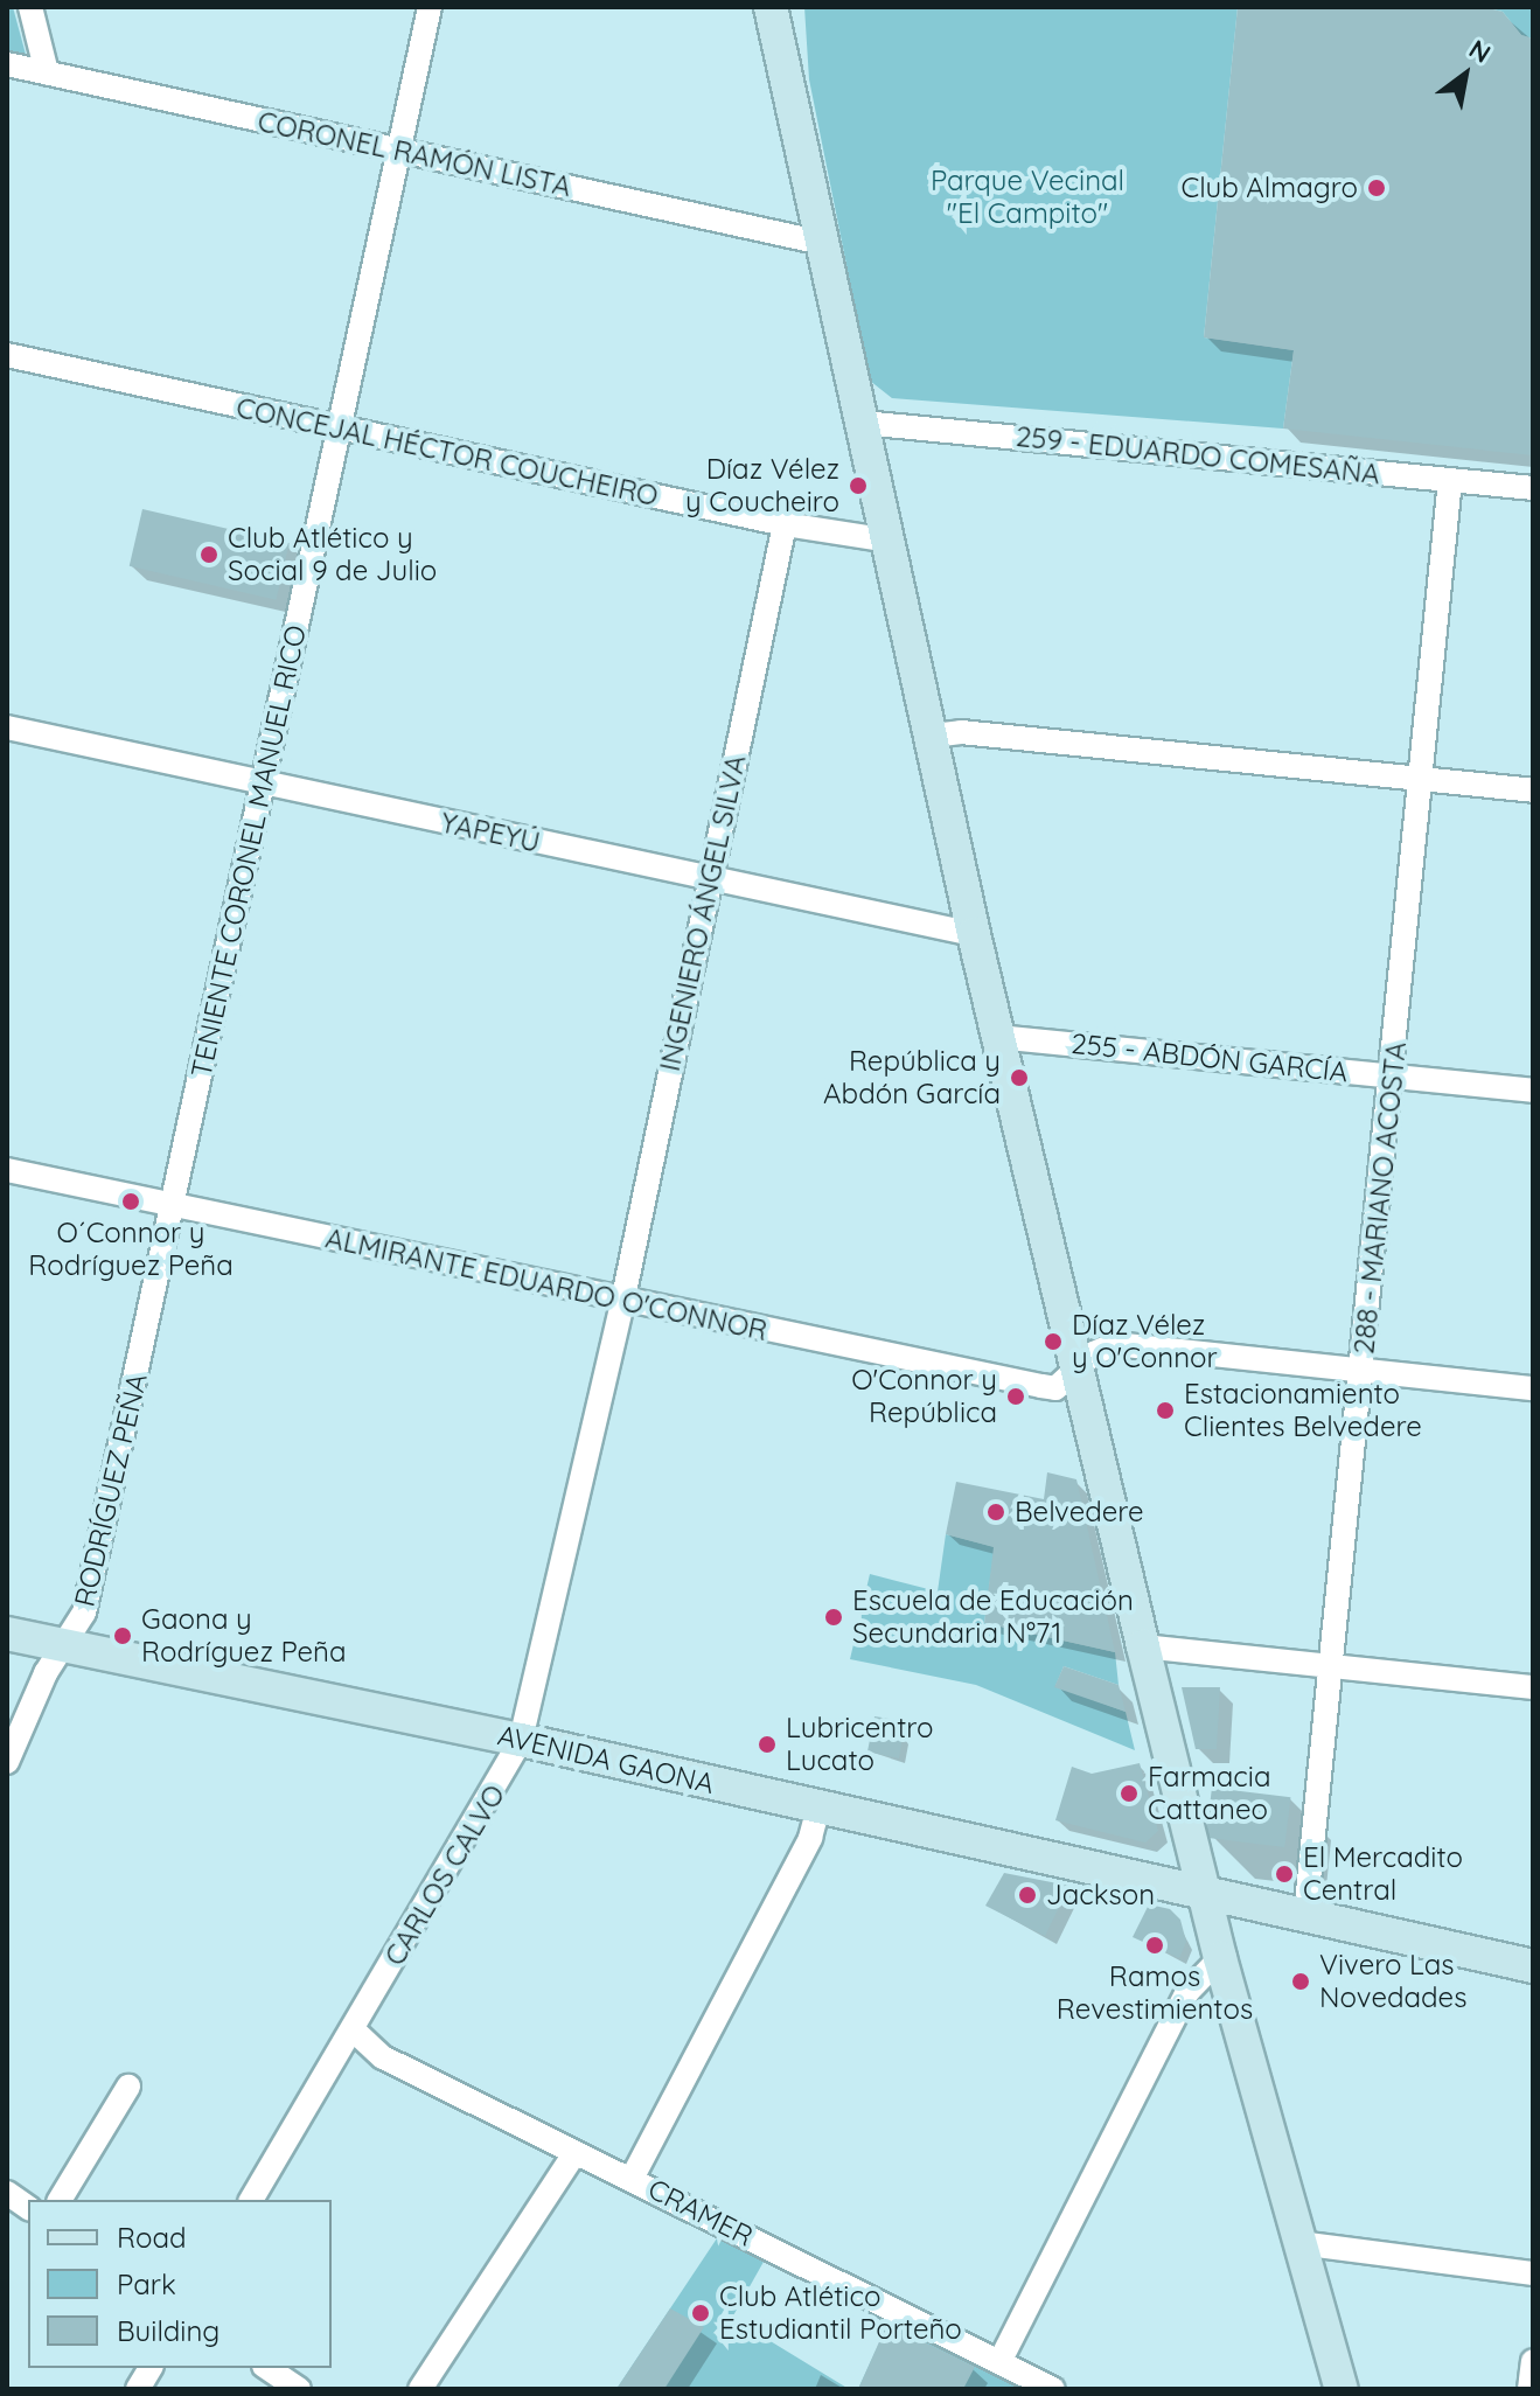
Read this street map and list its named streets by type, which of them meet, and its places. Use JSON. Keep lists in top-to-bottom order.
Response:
{
  "streets": {
    "main road": ["AVENIDA GAONA"],
    "street": [
      "CORONEL RAMÓN LISTA",
      "CONCEJAL HÉCTOR COUCHEIRO",
      "259 - EDUARDO COMESAÑA",
      "YAPEYÚ",
      "TENIENTE CORONEL MANUEL RICO",
      "INGENIERO ÁNGEL SILVA",
      "255 - ABDÓN GARCÍA",
      "288 - MARIANO ACOSTA",
      "ALMIRANTE EDUARDO O'CONNOR",
      "RODRÍGUEZ PEÑA",
      "CARLOS CALVO",
      "CRAMER"
    ]
  },
  "crossings": [
    ["CORONEL RAMÓN LISTA", "TENIENTE CORONEL MANUEL RICO"],
    ["CONCEJAL HÉCTOR COUCHEIRO", "TENIENTE CORONEL MANUEL RICO"],
    ["CONCEJAL HÉCTOR COUCHEIRO", "INGENIERO ÁNGEL SILVA"],
    ["259 - EDUARDO COMESAÑA", "288 - MARIANO ACOSTA"],
    ["YAPEYÚ", "TENIENTE CORONEL MANUEL RICO"],
    ["YAPEYÚ", "INGENIERO ÁNGEL SILVA"],
    ["TENIENTE CORONEL MANUEL RICO", "ALMIRANTE EDUARDO O'CONNOR"],
    ["TENIENTE CORONEL MANUEL RICO", "RODRÍGUEZ PEÑA"],
    ["INGENIERO ÁNGEL SILVA", "ALMIRANTE EDUARDO O'CONNOR"],
    ["INGENIERO ÁNGEL SILVA", "CARLOS CALVO"],
    ["255 - ABDÓN GARCÍA", "288 - MARIANO ACOSTA"],
    ["288 - MARIANO ACOSTA", "AVENIDA GAONA"],
    ["ALMIRANTE EDUARDO O'CONNOR", "RODRÍGUEZ PEÑA"],
    ["ALMIRANTE EDUARDO O'CONNOR", "CARLOS CALVO"],
    ["RODRÍGUEZ PEÑA", "AVENIDA GAONA"],
    ["AVENIDA GAONA", "CARLOS CALVO"],
    ["CARLOS CALVO", "CRAMER"]
  ],
  "parks": ["Parque Vecinal \"El Campito\""],
  "places": [
    "Club Almagro",
    "Díaz Vélez y Coucheiro",
    "Club Atlético y Social 9 de Julio",
    "República y Abdón García",
    "O´Connor y Rodríguez Peña",
    "Díaz Vélez y O'Connor",
    "O'Connor y República",
    "Estacionamiento Clientes Belvedere",
    "Belvedere",
    "Escuela de Educación Secundaria N°71",
    "Gaona y Rodríguez Peña",
    "Lubricentro Lucato",
    "Farmacia Cattaneo",
    "El Mercadito Central",
    "Jackson",
    "Ramos Revestimientos",
    "Vivero Las Novedades",
    "Club Atlético Estudiantil Porteño"
  ],
  "legend": ["Road", "Park", "Building"],
  "north": "top right"
}
